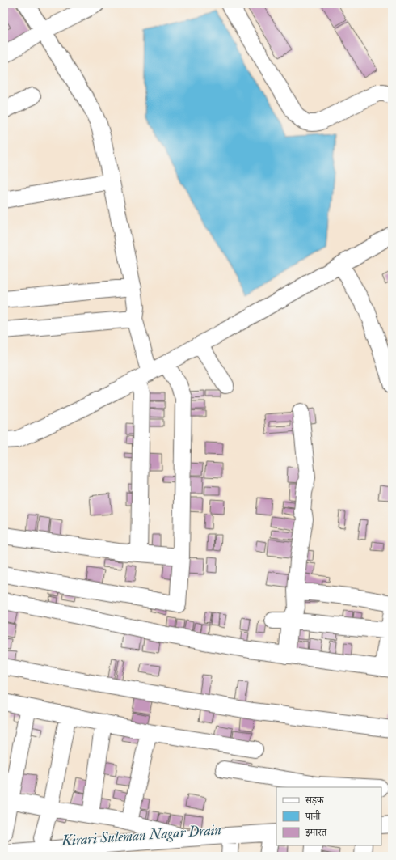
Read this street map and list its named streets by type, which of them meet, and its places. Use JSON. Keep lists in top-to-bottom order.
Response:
{
  "water": ["Kirari Suleman Nagar Drain"],
  "legend": ["सड़क", "पानी", "इमारत"]
}
